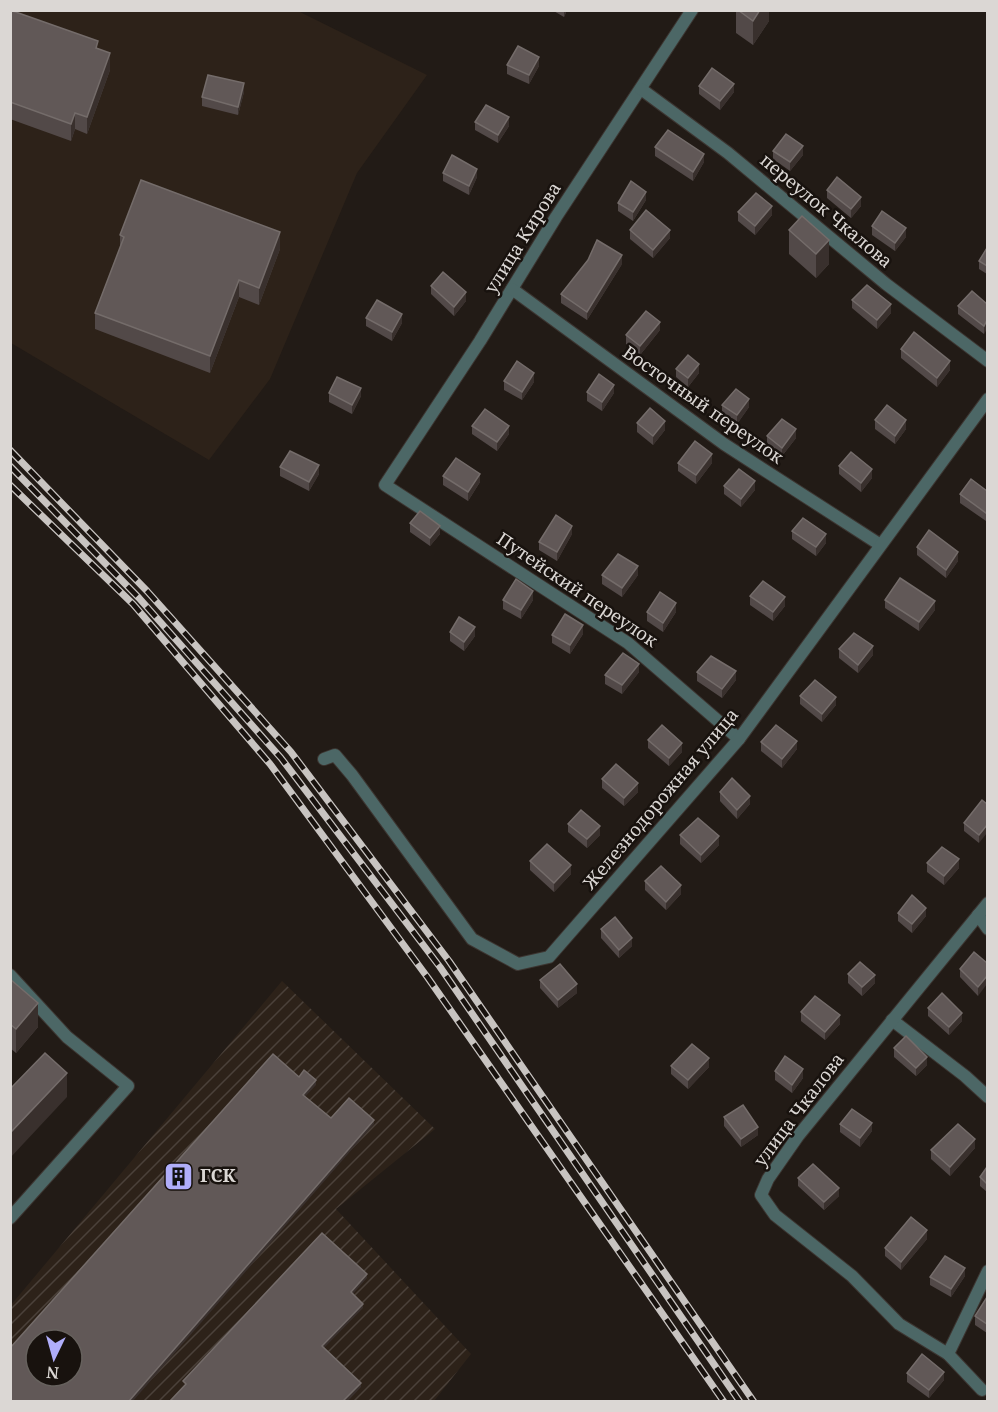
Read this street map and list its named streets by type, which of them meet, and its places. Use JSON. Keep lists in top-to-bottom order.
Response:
{
  "streets": {
    "street": [
      "переулок Чкалова",
      "улица Кирова",
      "Восточный переулок",
      "Путейский переулок",
      "Железнодорожная улица",
      "улица Чкалова"
    ]
  },
  "crossings": [
    ["переулок Чкалова", "улица Кирова"],
    ["улица Кирова", "Восточный переулок"],
    ["улица Кирова", "Путейский переулок"],
    ["Восточный переулок", "Железнодорожная улица"],
    ["Путейский переулок", "Железнодорожная улица"]
  ],
  "places": {
    "building": ["ГСК"]
  },
  "north": "bottom"
}
